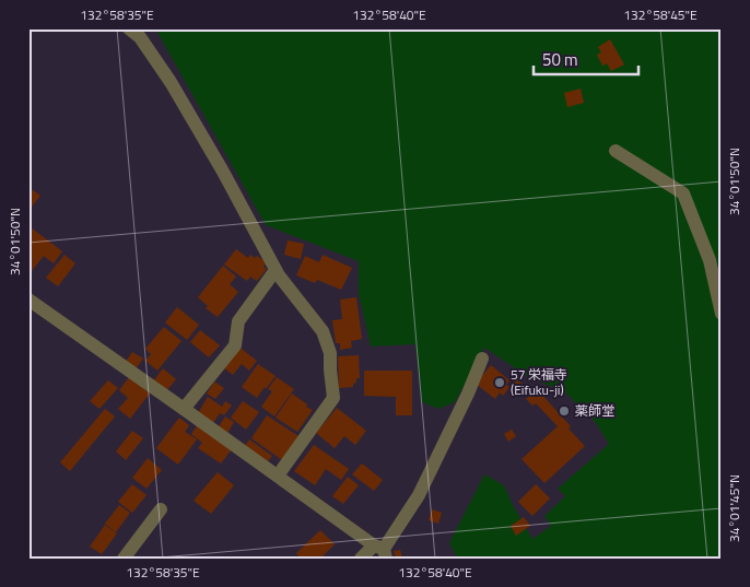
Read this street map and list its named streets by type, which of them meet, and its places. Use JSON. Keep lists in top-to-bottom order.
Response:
{
  "places": ["57 栄福寺 (Eifuku-ji)", "薬師堂"],
  "scale_bar": "50 m",
  "coordinates": [
    "132°58'35\"E",
    "132°58'40\"E",
    "132°58'45\"E",
    "34°01'50\"N",
    "34°01'45\"N"
  ]
}
